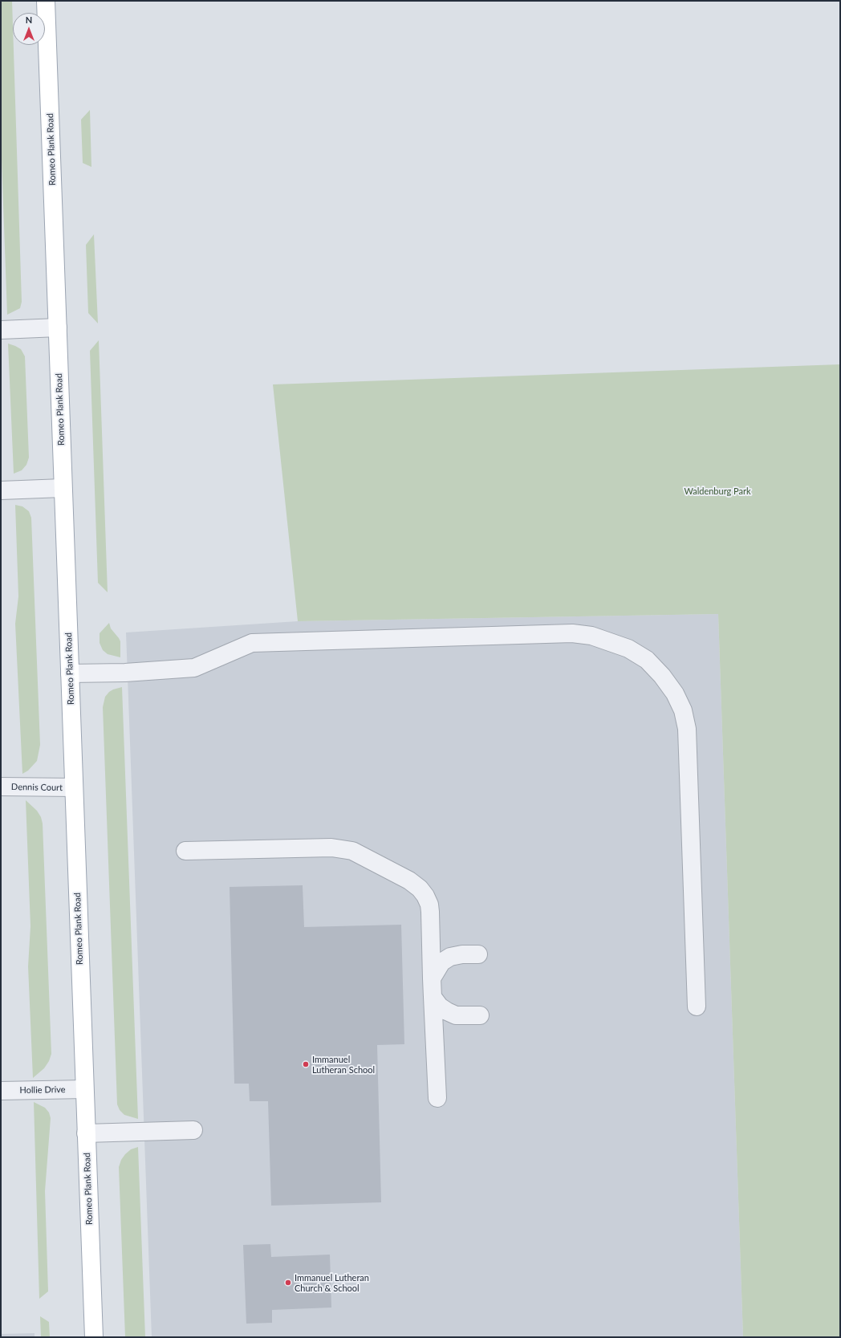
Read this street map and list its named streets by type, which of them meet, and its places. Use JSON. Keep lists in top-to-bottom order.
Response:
{
  "streets": {
    "main road": ["Romeo Plank Road"],
    "street": ["Dennis Court", "Hollie Drive"]
  },
  "crossings": [
    ["Romeo Plank Road", "Dennis Court"],
    ["Romeo Plank Road", "Hollie Drive"]
  ],
  "parks": ["Waldenburg Park"],
  "places": ["Immanuel Lutheran School", "Immanuel Lutheran Church & School"],
  "north": "top"
}
